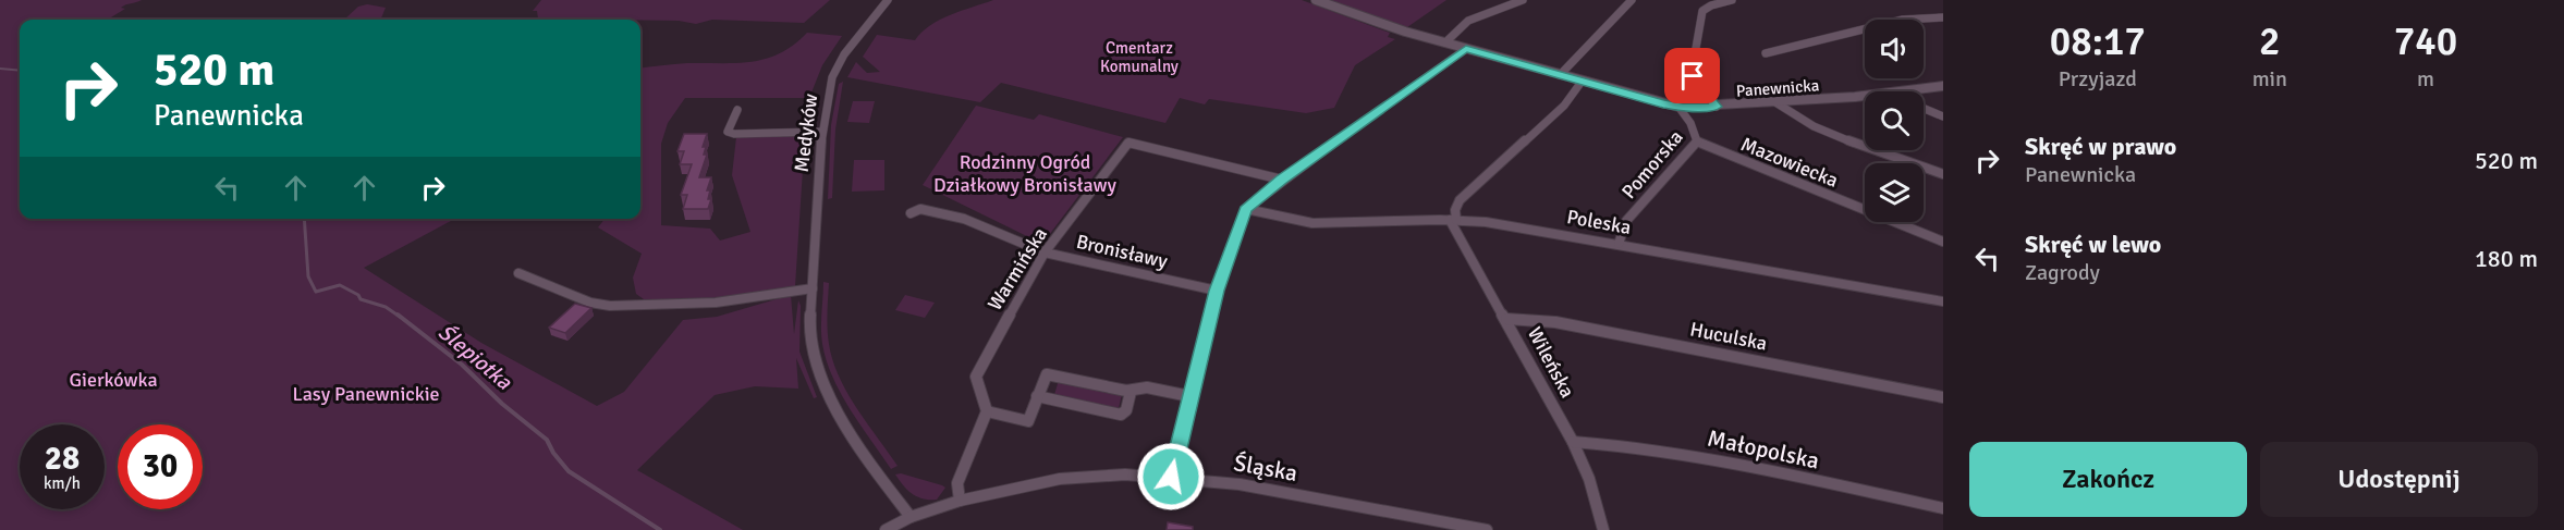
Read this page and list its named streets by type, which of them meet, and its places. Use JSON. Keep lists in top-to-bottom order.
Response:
{
  "streets": {
    "street": [
      "Panewnicka",
      "Medyków",
      "Mazowiecka",
      "Pomorska",
      "Poleska",
      "Bronisławy",
      "Warmińska",
      "Huculska",
      "Wileńska",
      "Małopolska",
      "Śląska"
    ]
  },
  "crossings": [
    ["Panewnicka", "Pomorska"],
    ["Medyków", "Śląska"],
    ["Mazowiecka", "Pomorska"],
    ["Pomorska", "Poleska"],
    ["Poleska", "Wileńska"],
    ["Bronisławy", "Warmińska"],
    ["Huculska", "Wileńska"],
    ["Wileńska", "Małopolska"]
  ],
  "water": ["Ślepiotka"],
  "parks": [
    "Cmentarz Komunalny",
    "Rodzinny Ogród Działkowy Bronisławy",
    "Gierkówka",
    "Lasy Panewnickie"
  ],
  "page": {
    "eta": [
      "08:17",
      "Przyjazd",
      "2",
      "min",
      "740",
      "m"
    ],
    "turn": ["520 m", "Panewnicka"],
    "list": [
      {
        "name": "Skręć w prawo",
        "note": "Panewnicka",
        "value": "520 m"
      },
      {
        "name": "Skręć w lewo",
        "note": "Zagrody",
        "value": "180 m"
      }
    ],
    "speed": "28 km/h",
    "limit": "30",
    "buttons": ["Zakończ", "Udostępnij"]
  }
}
